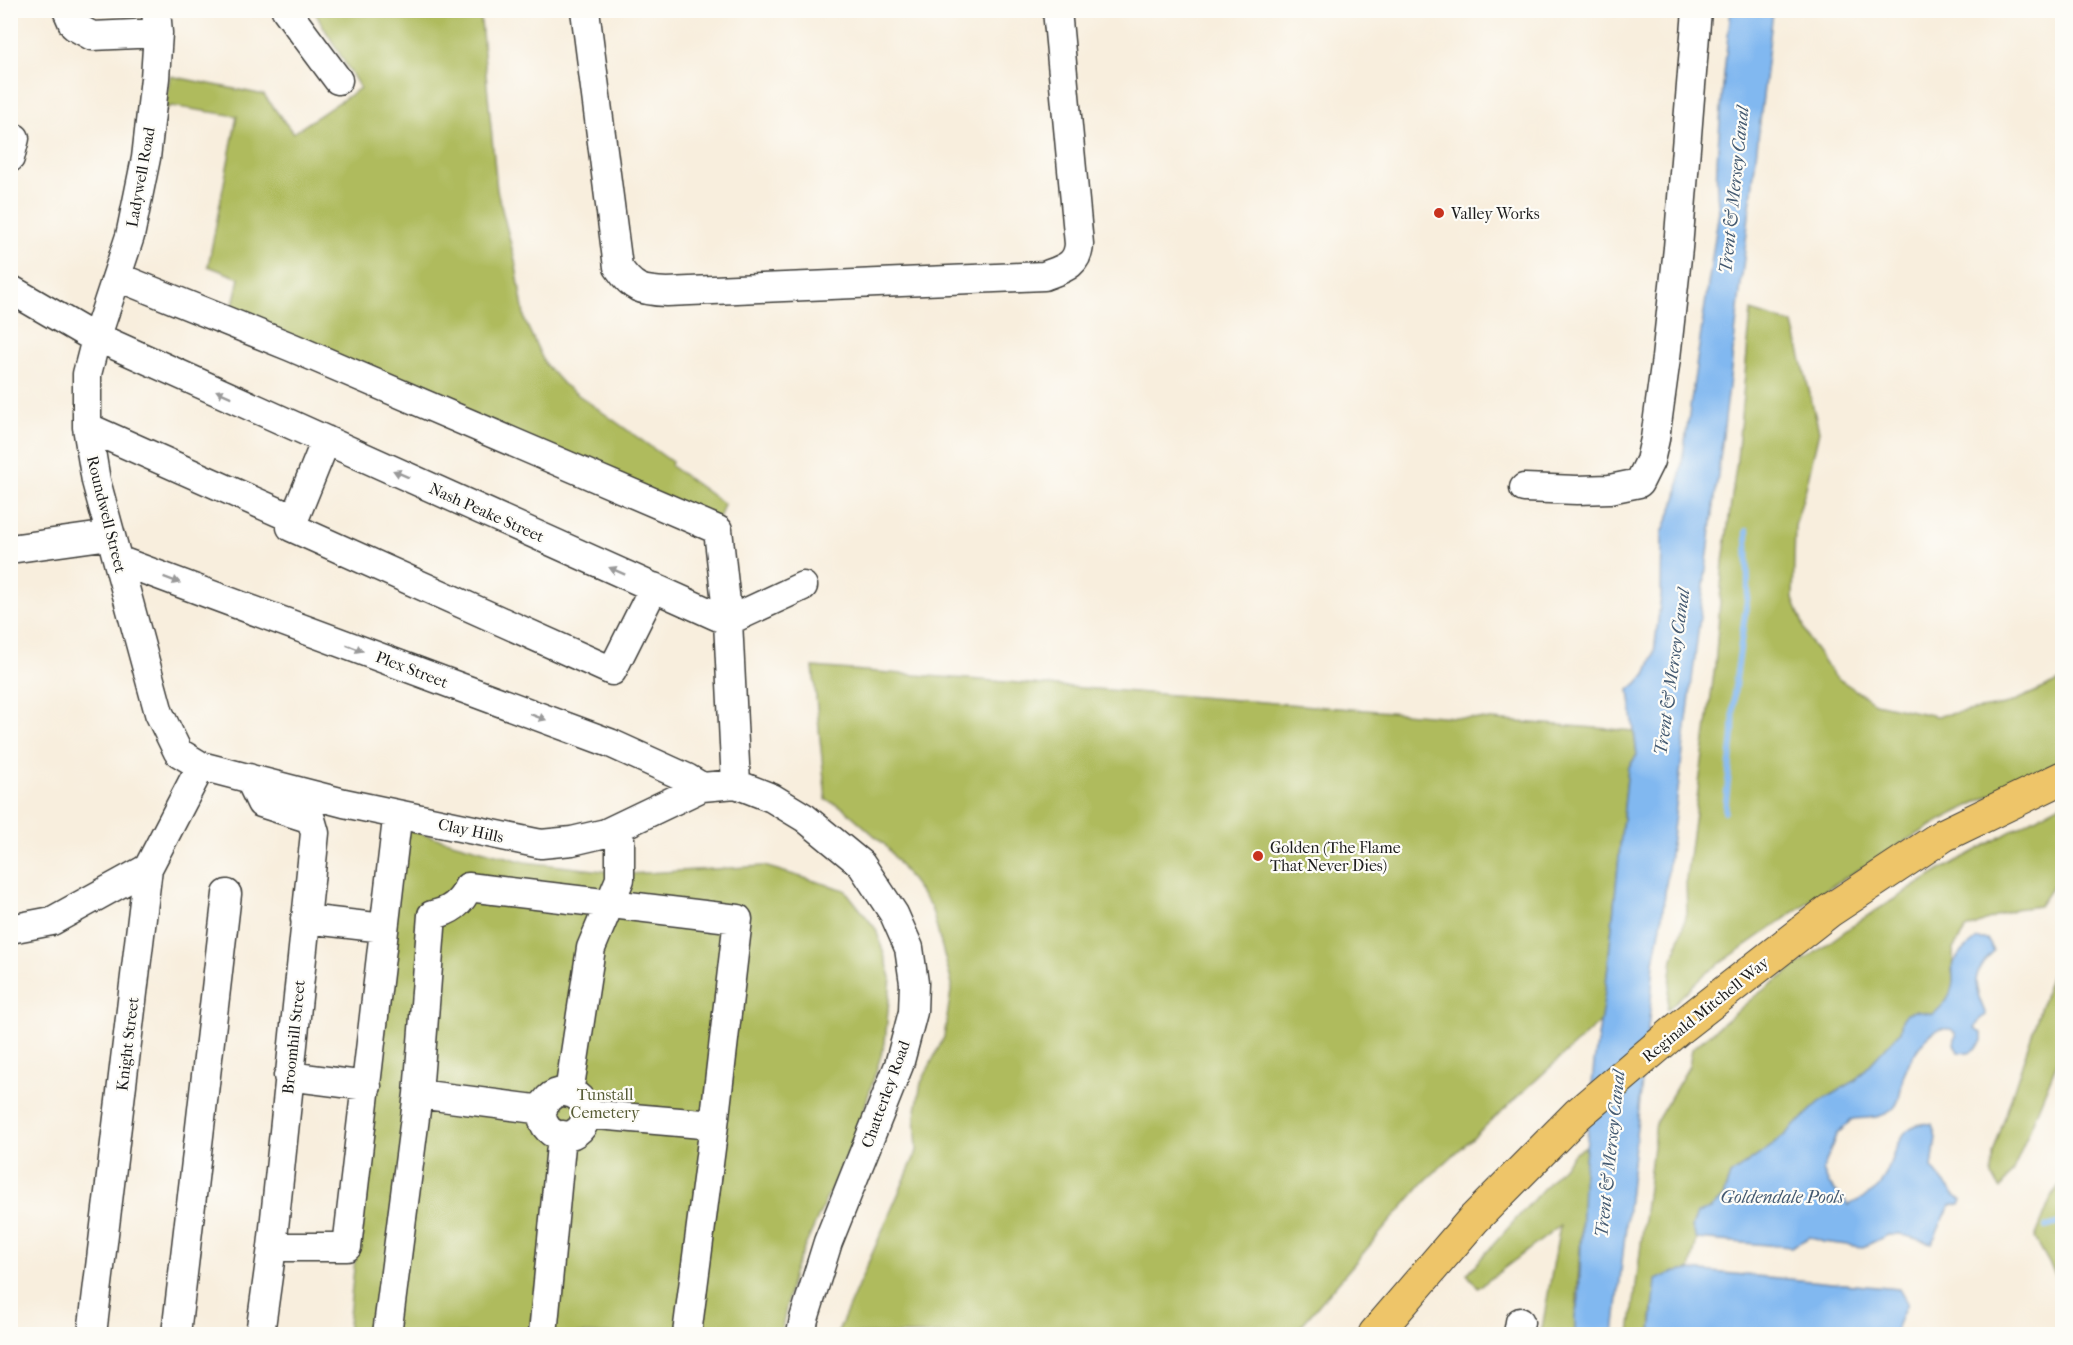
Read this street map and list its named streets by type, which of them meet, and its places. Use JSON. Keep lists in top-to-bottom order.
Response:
{
  "streets": {
    "main road": ["Reginald Mitchell Way"],
    "street": [
      "Ladywell Road",
      "Nash Peake Street",
      "Roundwell Street",
      "Plex Street",
      "Clay Hills",
      "Broomhill Street",
      "Knight Street",
      "Chatterley Road"
    ]
  },
  "crossings": [
    ["Ladywell Road", "Nash Peake Street"],
    ["Ladywell Road", "Roundwell Street"],
    ["Nash Peake Street", "Roundwell Street"],
    ["Roundwell Street", "Plex Street"],
    ["Roundwell Street", "Clay Hills"],
    ["Roundwell Street", "Knight Street"],
    ["Plex Street", "Clay Hills"],
    ["Clay Hills", "Broomhill Street"],
    ["Clay Hills", "Knight Street"],
    ["Clay Hills", "Chatterley Road"]
  ],
  "water": ["Trent & Mersey Canal", "Goldendale Pools"],
  "parks": ["Tunstall Cemetery"],
  "places": ["Valley Works", "Golden (The Flame That Never Dies)"]
}
